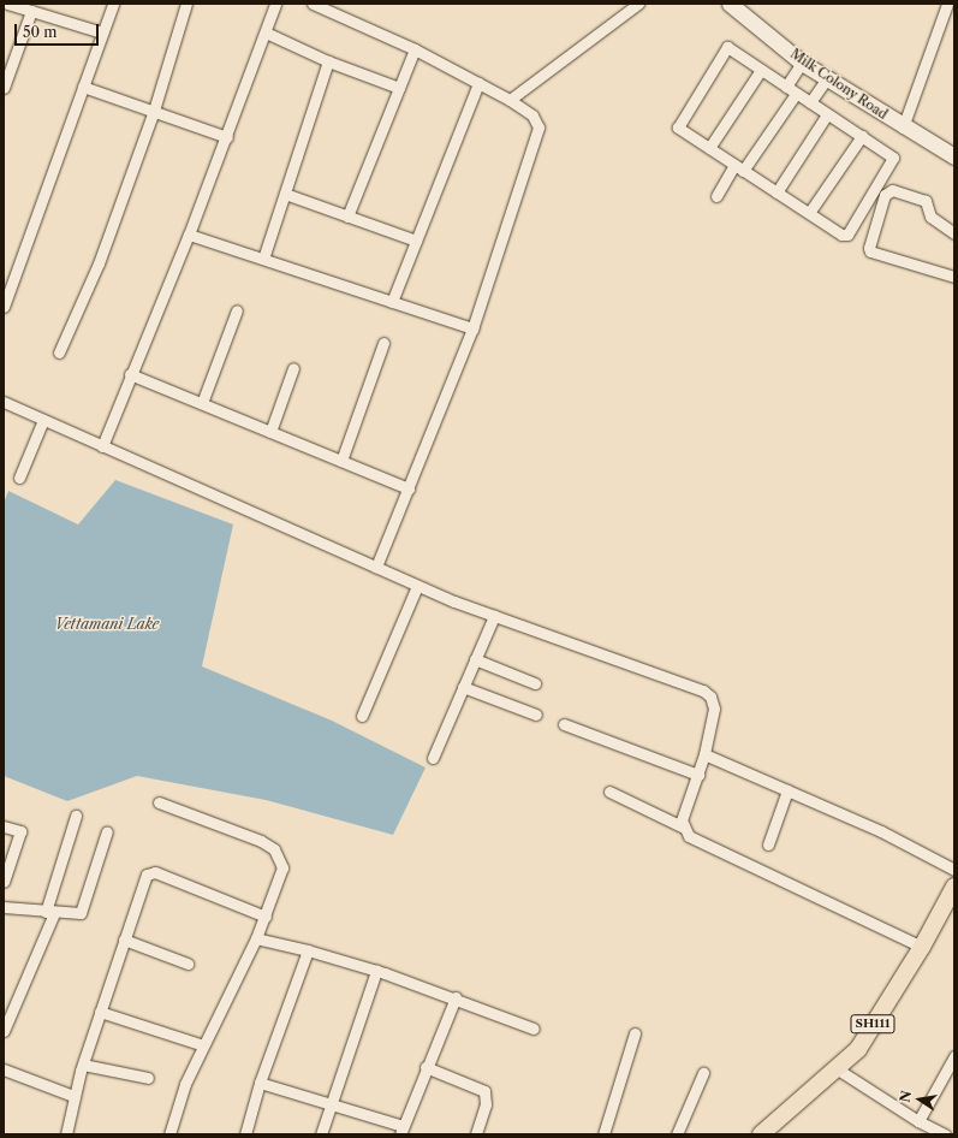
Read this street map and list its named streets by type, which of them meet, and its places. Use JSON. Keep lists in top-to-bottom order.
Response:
{
  "streets": {
    "main road": ["Milk Colony Road", "SH111"]
  },
  "water": ["Vettamani Lake"],
  "scale_bar": "50 m",
  "north": "left"
}
